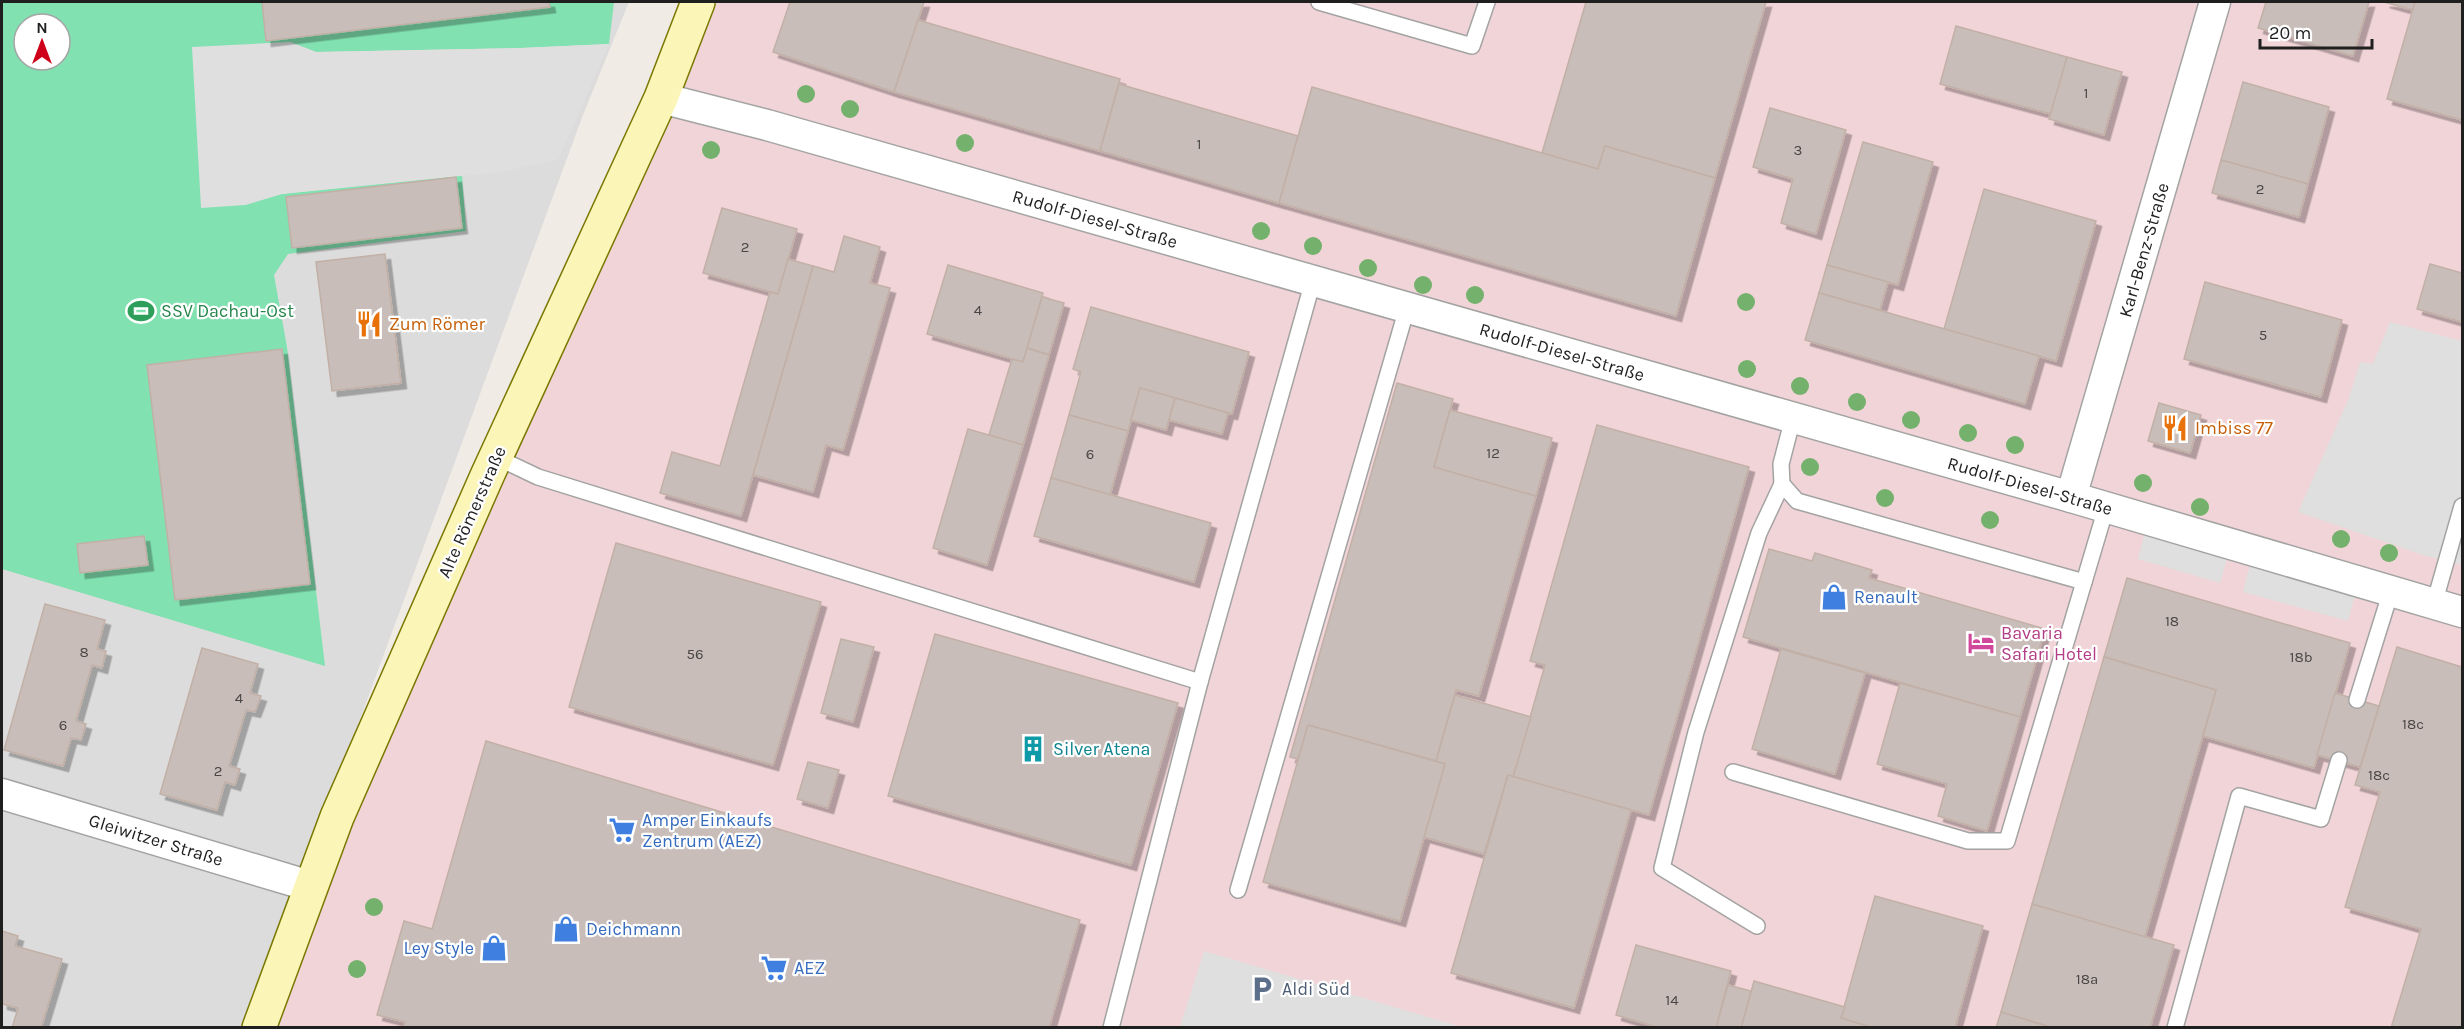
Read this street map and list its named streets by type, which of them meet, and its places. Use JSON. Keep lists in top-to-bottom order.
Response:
{
  "streets": {
    "main road": ["Alte Römerstraße"],
    "street": ["Rudolf-Diesel-Straße", "Karl-Benz-Straße", "Gleiwitzer Straße"]
  },
  "crossings": [
    ["Rudolf-Diesel-Straße", "Karl-Benz-Straße"],
    ["Rudolf-Diesel-Straße", "Alte Römerstraße"],
    ["Alte Römerstraße", "Gleiwitzer Straße"]
  ],
  "places": {
    "sports": ["SSV Dachau-Ost"],
    "restaurant": ["Zum Römer", "Imbiss 77"],
    "shop": ["Renault", "Deichmann", "Ley Style"],
    "hotel": ["Bavaria Safari Hotel"],
    "building": ["Silver Atena"],
    "supermarket": ["Amper Einkaufs Zentrum (AEZ)", "AEZ"],
    "parking": ["Aldi Süd"]
  },
  "house_numbers": [
    "1",
    "1",
    "3",
    "2",
    "2",
    "4",
    "5",
    "12",
    "6",
    "18",
    "8",
    "56",
    "18b",
    "4",
    "18c",
    "6",
    "2",
    "18c",
    "18a",
    "14"
  ],
  "scale_bar": "20 m",
  "north": "top"
}
